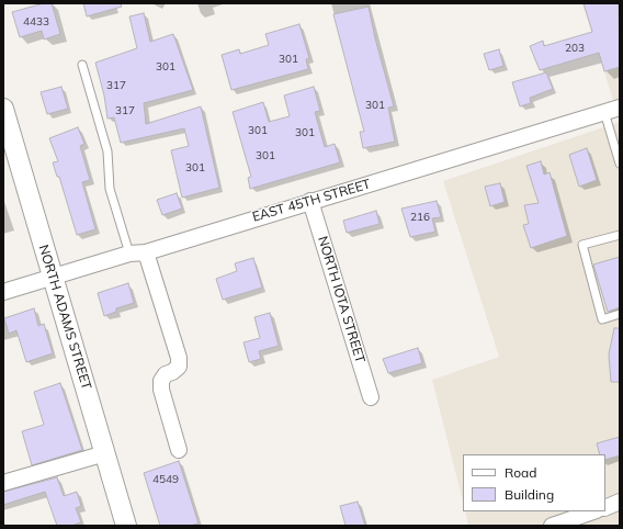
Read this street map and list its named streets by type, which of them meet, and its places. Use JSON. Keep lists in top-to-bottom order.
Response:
{
  "streets": {
    "street": ["EAST 45TH STREET", "NORTH IOTA STREET", "NORTH ADAMS STREET"]
  },
  "crossings": [
    ["EAST 45TH STREET", "NORTH IOTA STREET"],
    ["EAST 45TH STREET", "NORTH ADAMS STREET"]
  ],
  "house_numbers": [
    "4433",
    "203",
    "301",
    "301",
    "317",
    "301",
    "317",
    "301",
    "301",
    "301",
    "301",
    "216",
    "4549"
  ],
  "legend": ["Road", "Building"]
}
